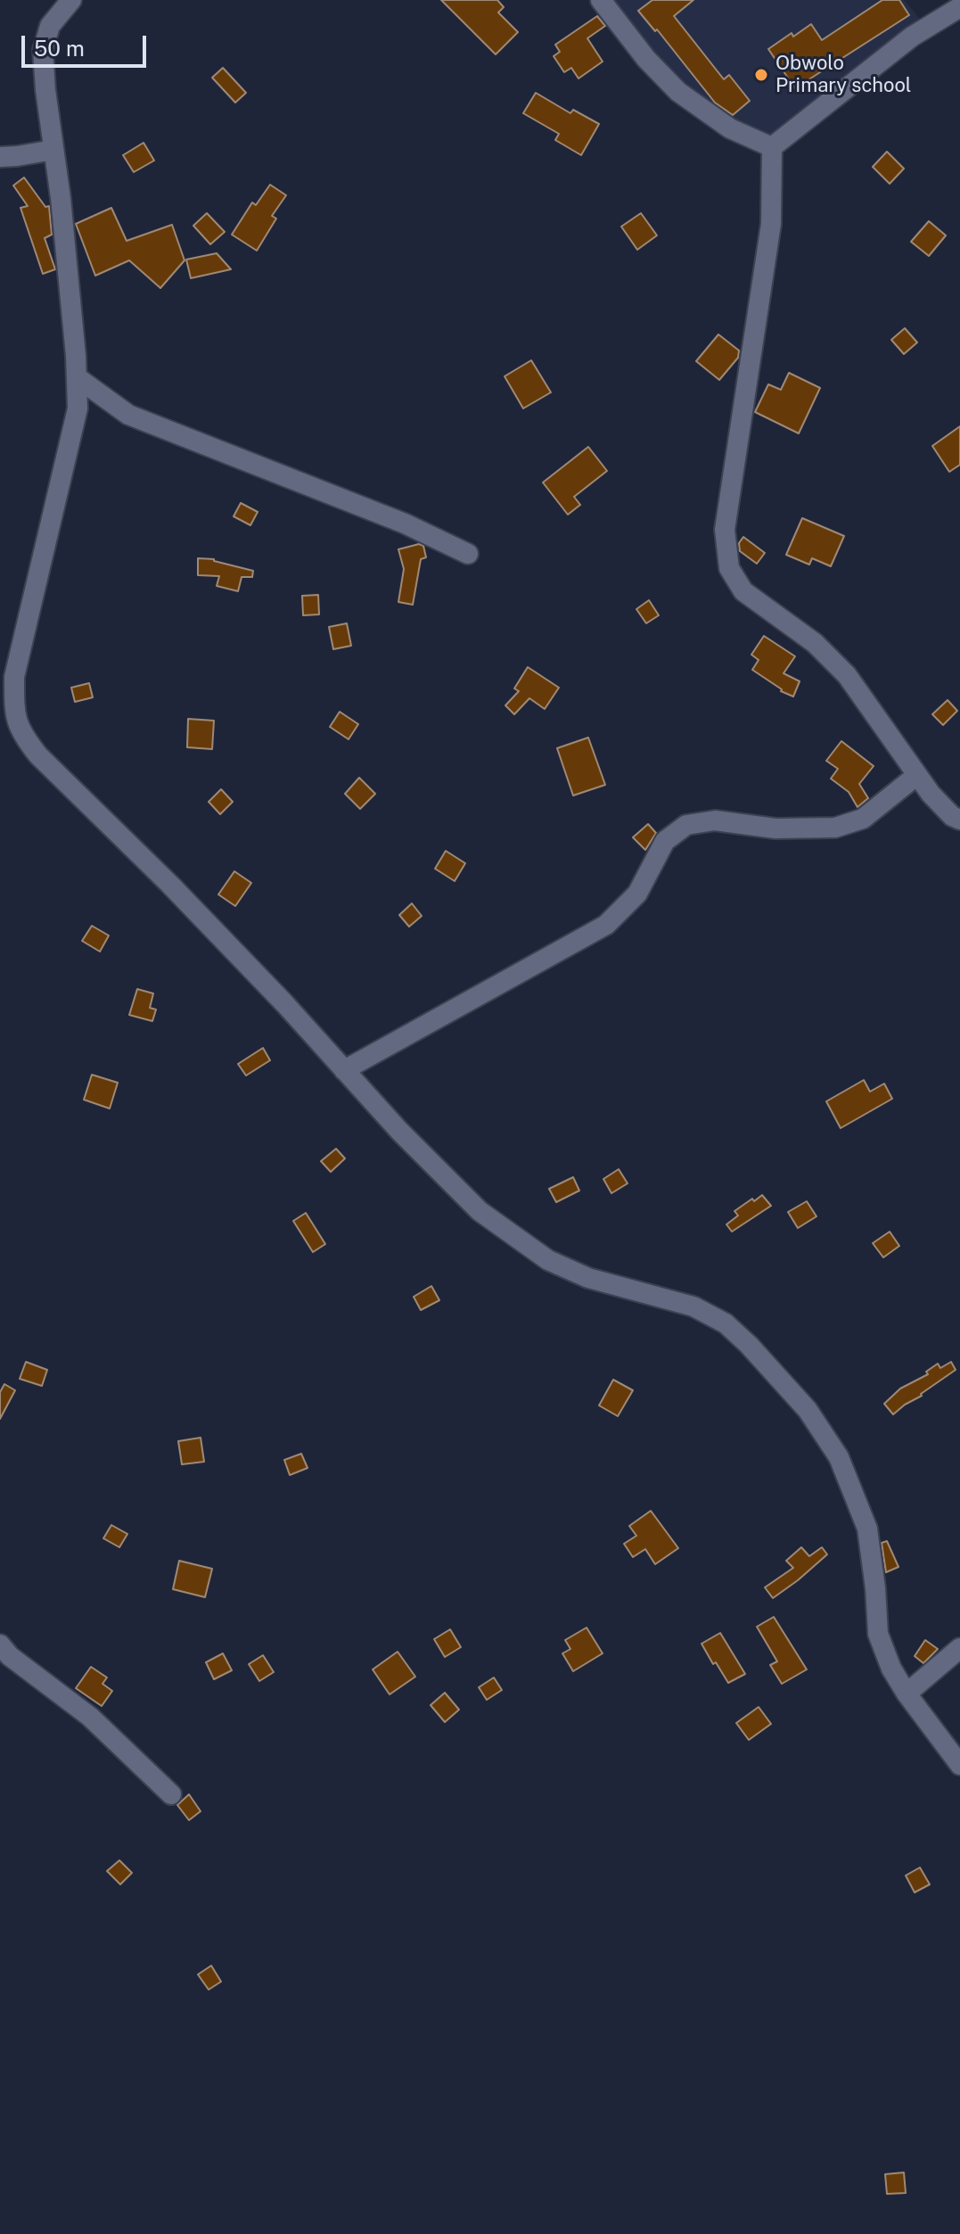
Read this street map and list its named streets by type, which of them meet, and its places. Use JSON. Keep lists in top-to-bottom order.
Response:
{
  "places": ["Obwolo Primary school"],
  "scale_bar": "50 m"
}
